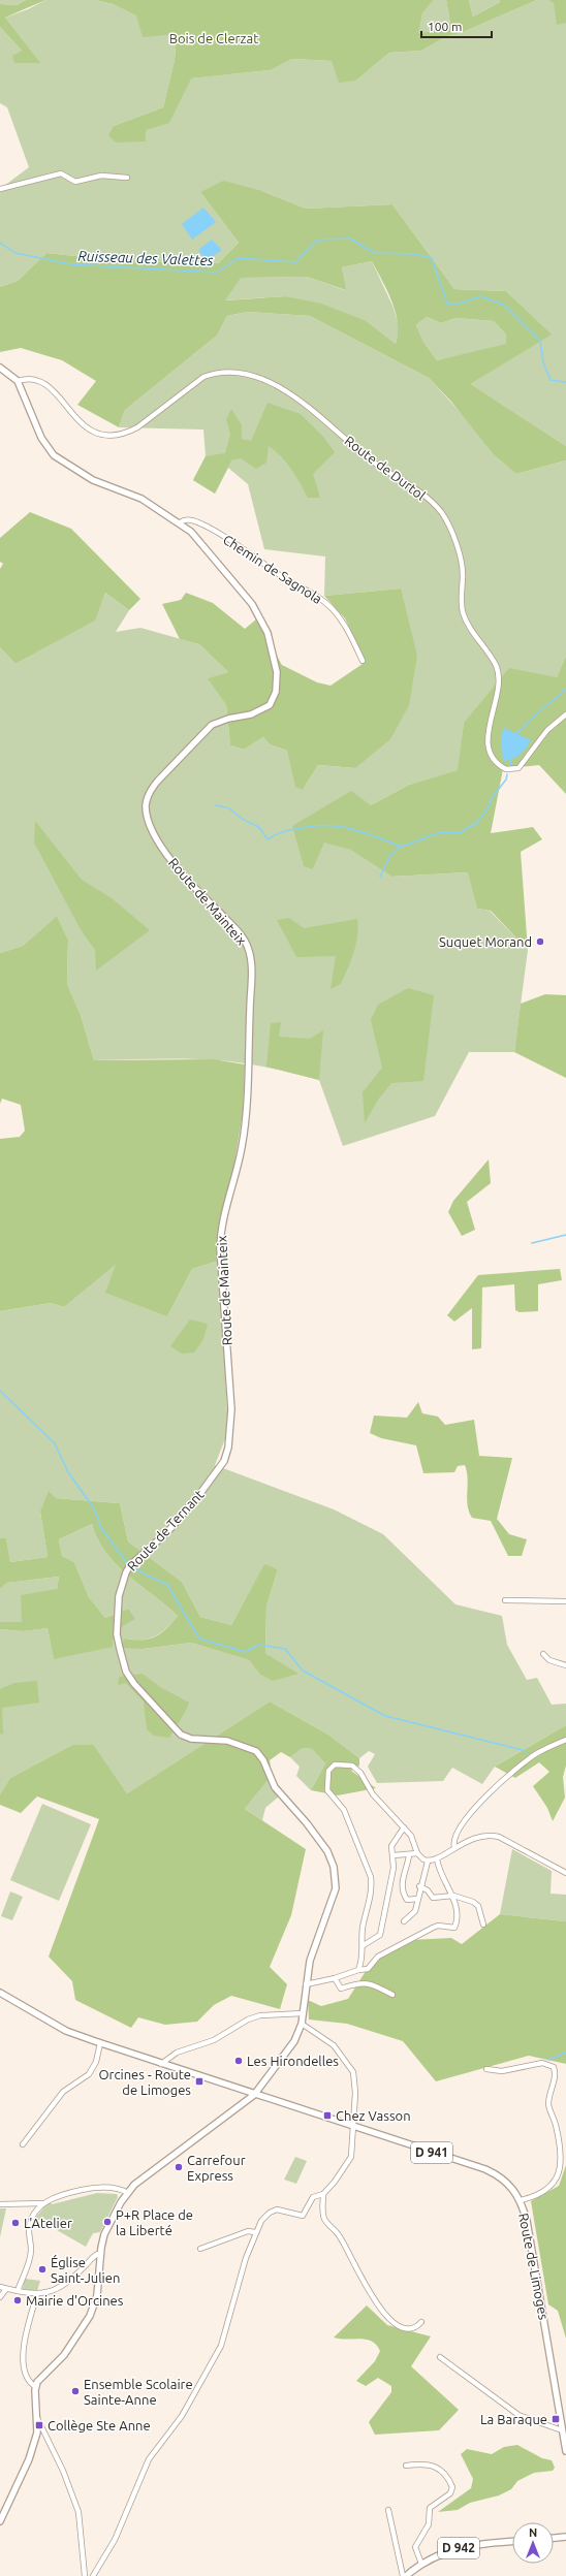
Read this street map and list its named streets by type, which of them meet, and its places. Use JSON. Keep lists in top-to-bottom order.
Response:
{
  "streets": {
    "main road": [
      "Route de Mainteix",
      "Route de Ternant",
      "D 941",
      "Route de Limoges",
      "D 942"
    ],
    "street": ["Route de Durtol", "Chemin de Sagnola"]
  },
  "crossings": [
    ["Route de Durtol", "Route de Mainteix"],
    ["Chemin de Sagnola", "Route de Mainteix"],
    ["Route de Mainteix", "Route de Ternant"],
    ["Route de Ternant", "Route de Limoges"]
  ],
  "water": ["Ruisseau des Valettes"],
  "parks": ["Bois de Clerzat"],
  "places": {
    "other": [
      "Suquet Morand",
      "Les Hirondelles",
      "Carrefour Express",
      "P+R Place de la Liberté",
      "L'Atelier",
      "Église Saint-Julien",
      "Mairie d'Orcines",
      "Ensemble Scolaire Sainte-Anne"
    ],
    "transit": [
      "Orcines - Route de Limoges",
      "Chez Vasson",
      "La Baraque",
      "Collège Ste Anne"
    ]
  },
  "scale_bar": "100 m",
  "north": "top"
}
